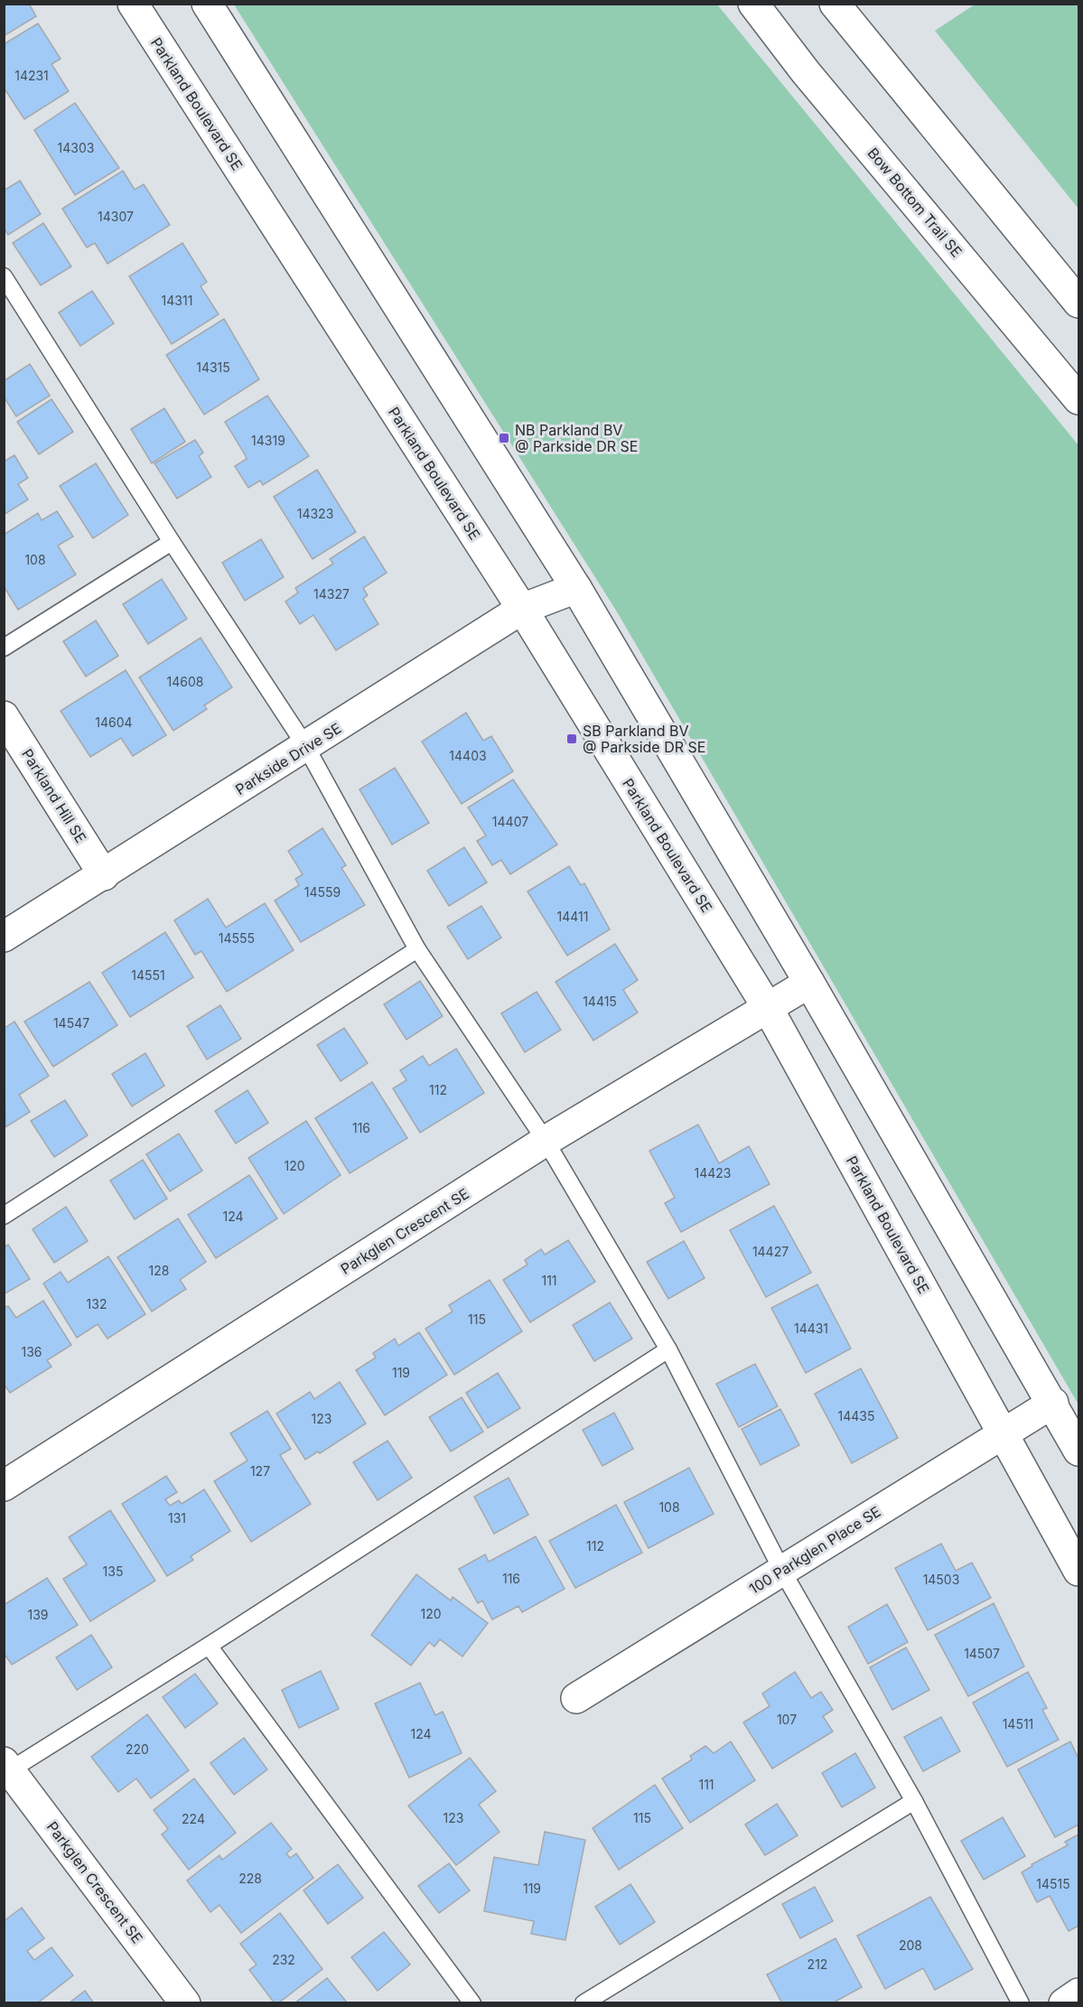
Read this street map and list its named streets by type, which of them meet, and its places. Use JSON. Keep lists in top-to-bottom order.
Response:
{
  "streets": {
    "street": [
      "Parkland Boulevard SE",
      "Bow Bottom Trail SE",
      "Parkside Drive SE",
      "Parkland Hill SE",
      "Parkglen Crescent SE",
      "100 Parkglen Place SE"
    ]
  },
  "crossings": [
    ["Parkland Boulevard SE", "Parkside Drive SE"],
    ["Parkland Boulevard SE", "Parkglen Crescent SE"],
    ["Parkland Boulevard SE", "100 Parkglen Place SE"],
    ["Parkside Drive SE", "Parkland Hill SE"]
  ],
  "places": {
    "transit": ["NB Parkland BV @ Parkside DR SE", "SB Parkland BV @ Parkside DR SE"]
  },
  "house_numbers": [
    "14231",
    "14303",
    "14307",
    "14311",
    "14315",
    "14319",
    "14323",
    "108",
    "14327",
    "14608",
    "14604",
    "14403",
    "14407",
    "14559",
    "14411",
    "14555",
    "14551",
    "14415",
    "14547",
    "112",
    "116",
    "120",
    "14423",
    "124",
    "14427",
    "128",
    "111",
    "132",
    "115",
    "14431",
    "136",
    "119",
    "14435",
    "123",
    "127",
    "108",
    "131",
    "112",
    "135",
    "116",
    "14503",
    "120",
    "139",
    "14507",
    "107",
    "14511",
    "124",
    "220",
    "111",
    "123",
    "115",
    "224",
    "228",
    "14515",
    "119",
    "208",
    "232",
    "212"
  ]
}
